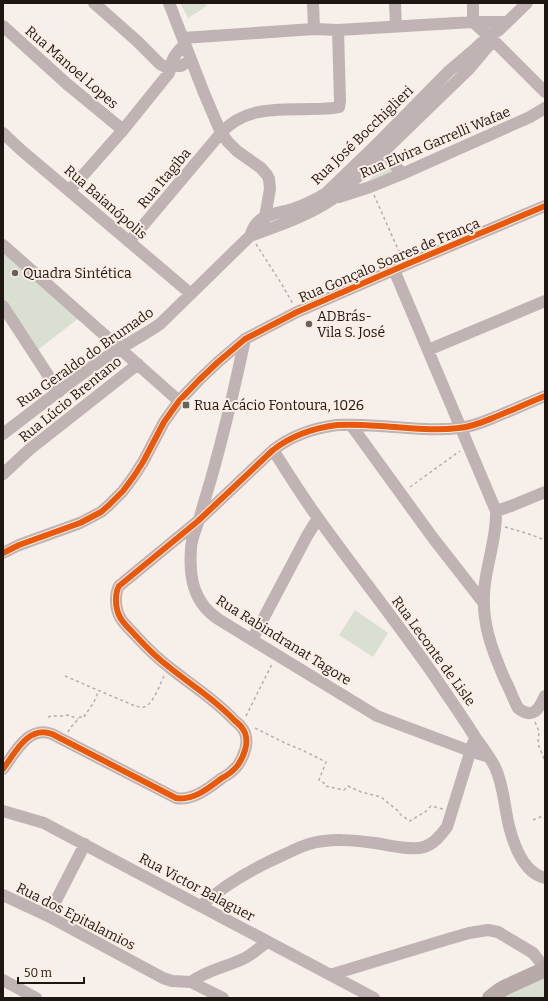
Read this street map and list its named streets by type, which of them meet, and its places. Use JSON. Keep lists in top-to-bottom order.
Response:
{
  "streets": {
    "street": [
      "Rua Manoel Lopes",
      "Rua José Bocchiglieri",
      "Rua Elvira Garrelli Wafae",
      "Rua Itagiba",
      "Rua Baianópolis",
      "Rua Gonçalo Soares de França",
      "Rua Geraldo do Brumado",
      "Rua Lúcio Brentano",
      "Rua Rabindranat Tagore",
      "Rua Leconte de Lisle",
      "Rua Victor Balaguer",
      "Rua dos Epitalamios"
    ]
  },
  "crossings": [
    ["Rua José Bocchiglieri", "Rua Elvira Garrelli Wafae"],
    ["Rua José Bocchiglieri", "Rua Geraldo do Brumado"],
    ["Rua Itagiba", "Rua Baianópolis"],
    ["Rua Baianópolis", "Rua Geraldo do Brumado"],
    ["Rua Gonçalo Soares de França", "Rua Rabindranat Tagore"],
    ["Rua Rabindranat Tagore", "Rua Leconte de Lisle"]
  ],
  "places": {
    "other": ["Quadra Sintética", "ADBrás- Vila S. José"],
    "transit": ["Rua Acácio Fontoura, 1026"]
  },
  "scale_bar": "50 m"
}
